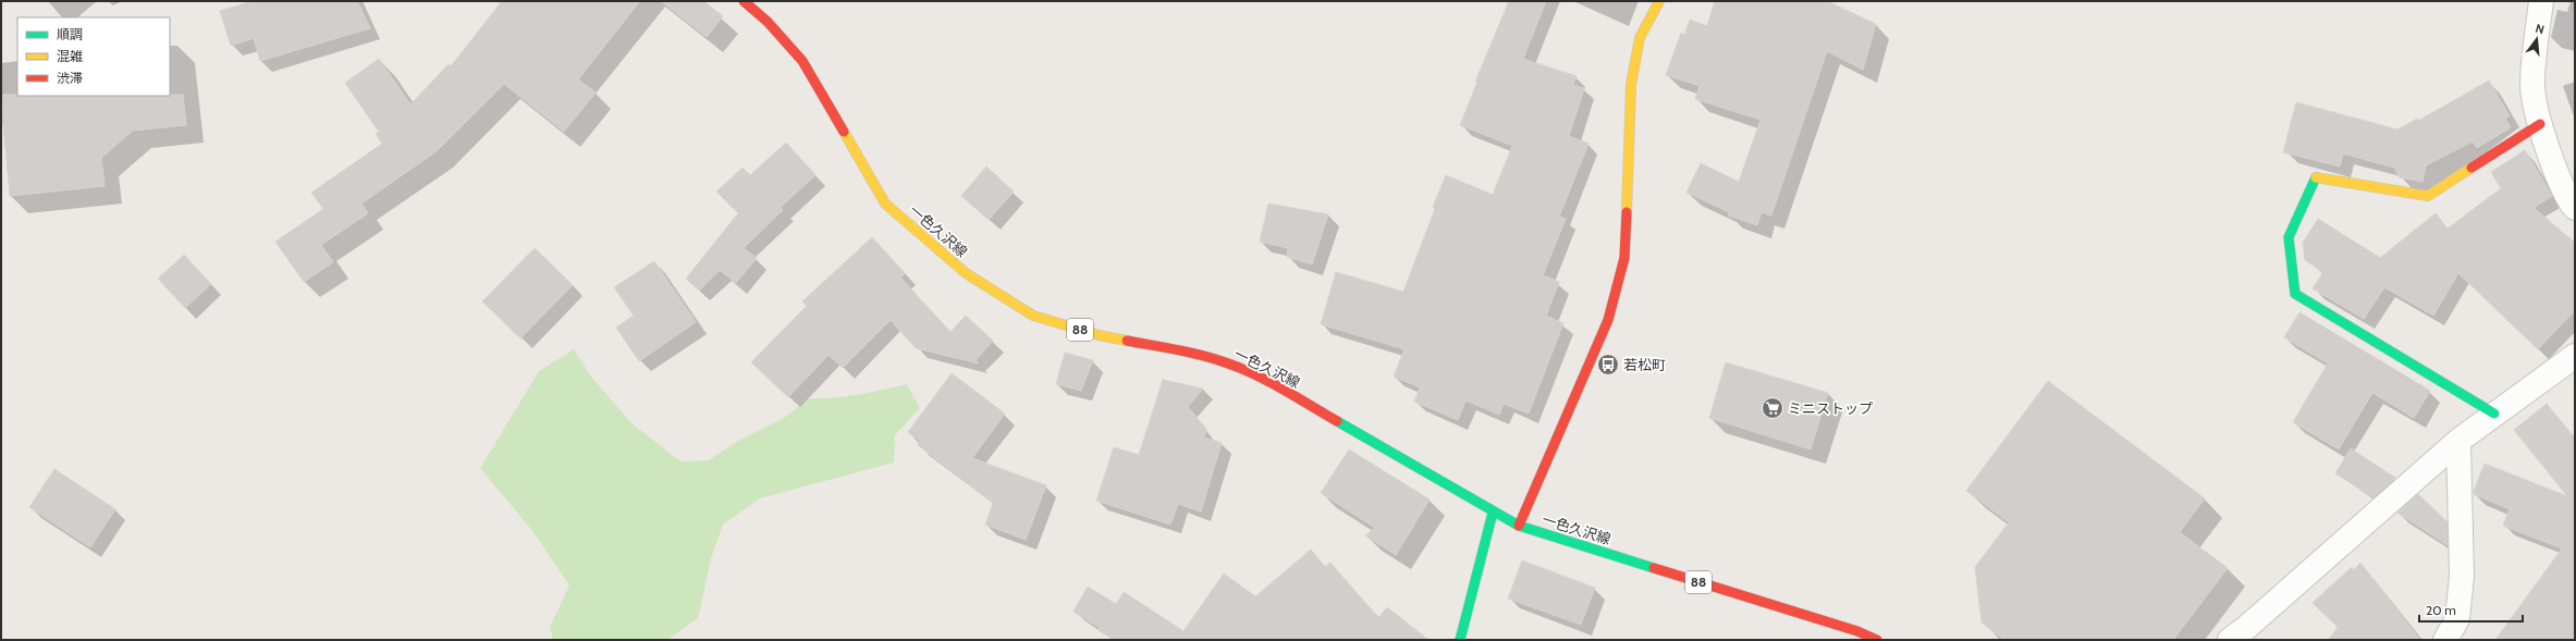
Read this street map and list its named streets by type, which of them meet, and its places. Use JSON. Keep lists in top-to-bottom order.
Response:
{
  "streets": {
    "main road": ["一色久沢線", "88"]
  },
  "places": {
    "bus stop": ["若松町"],
    "supermarket": ["ミニストップ"]
  },
  "legend": ["順調", "混雑", "渋滞"],
  "scale_bar": "20 m",
  "north": "top"
}
